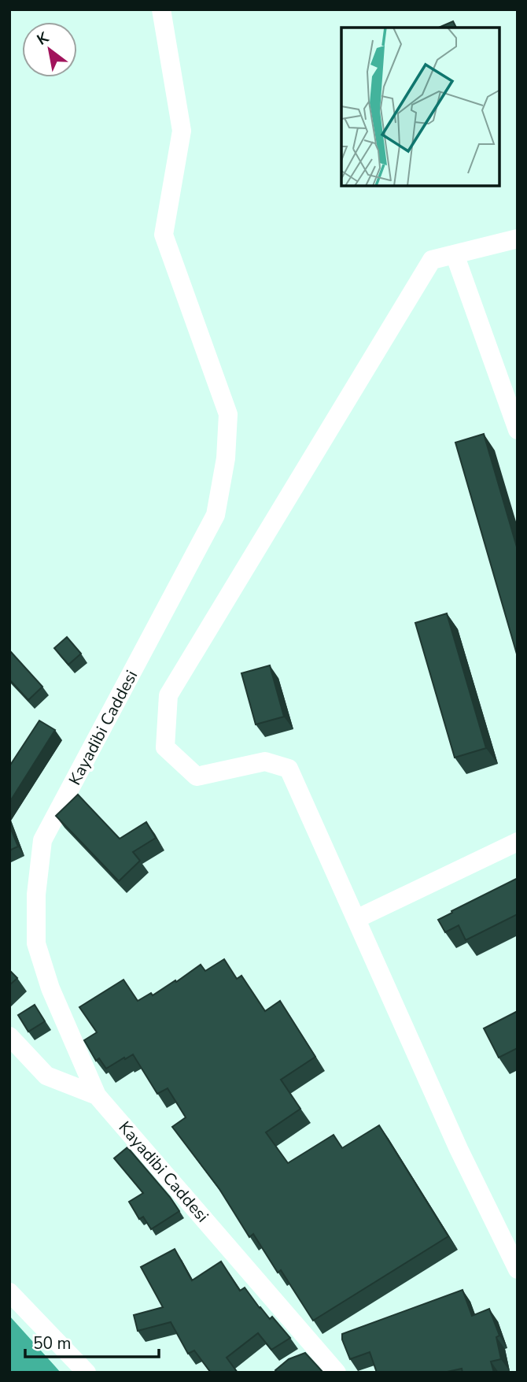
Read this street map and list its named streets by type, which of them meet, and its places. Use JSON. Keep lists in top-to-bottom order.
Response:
{
  "streets": {
    "street": ["Kayadibi Caddesi"]
  },
  "scale_bar": "50 m",
  "north": "top left"
}
